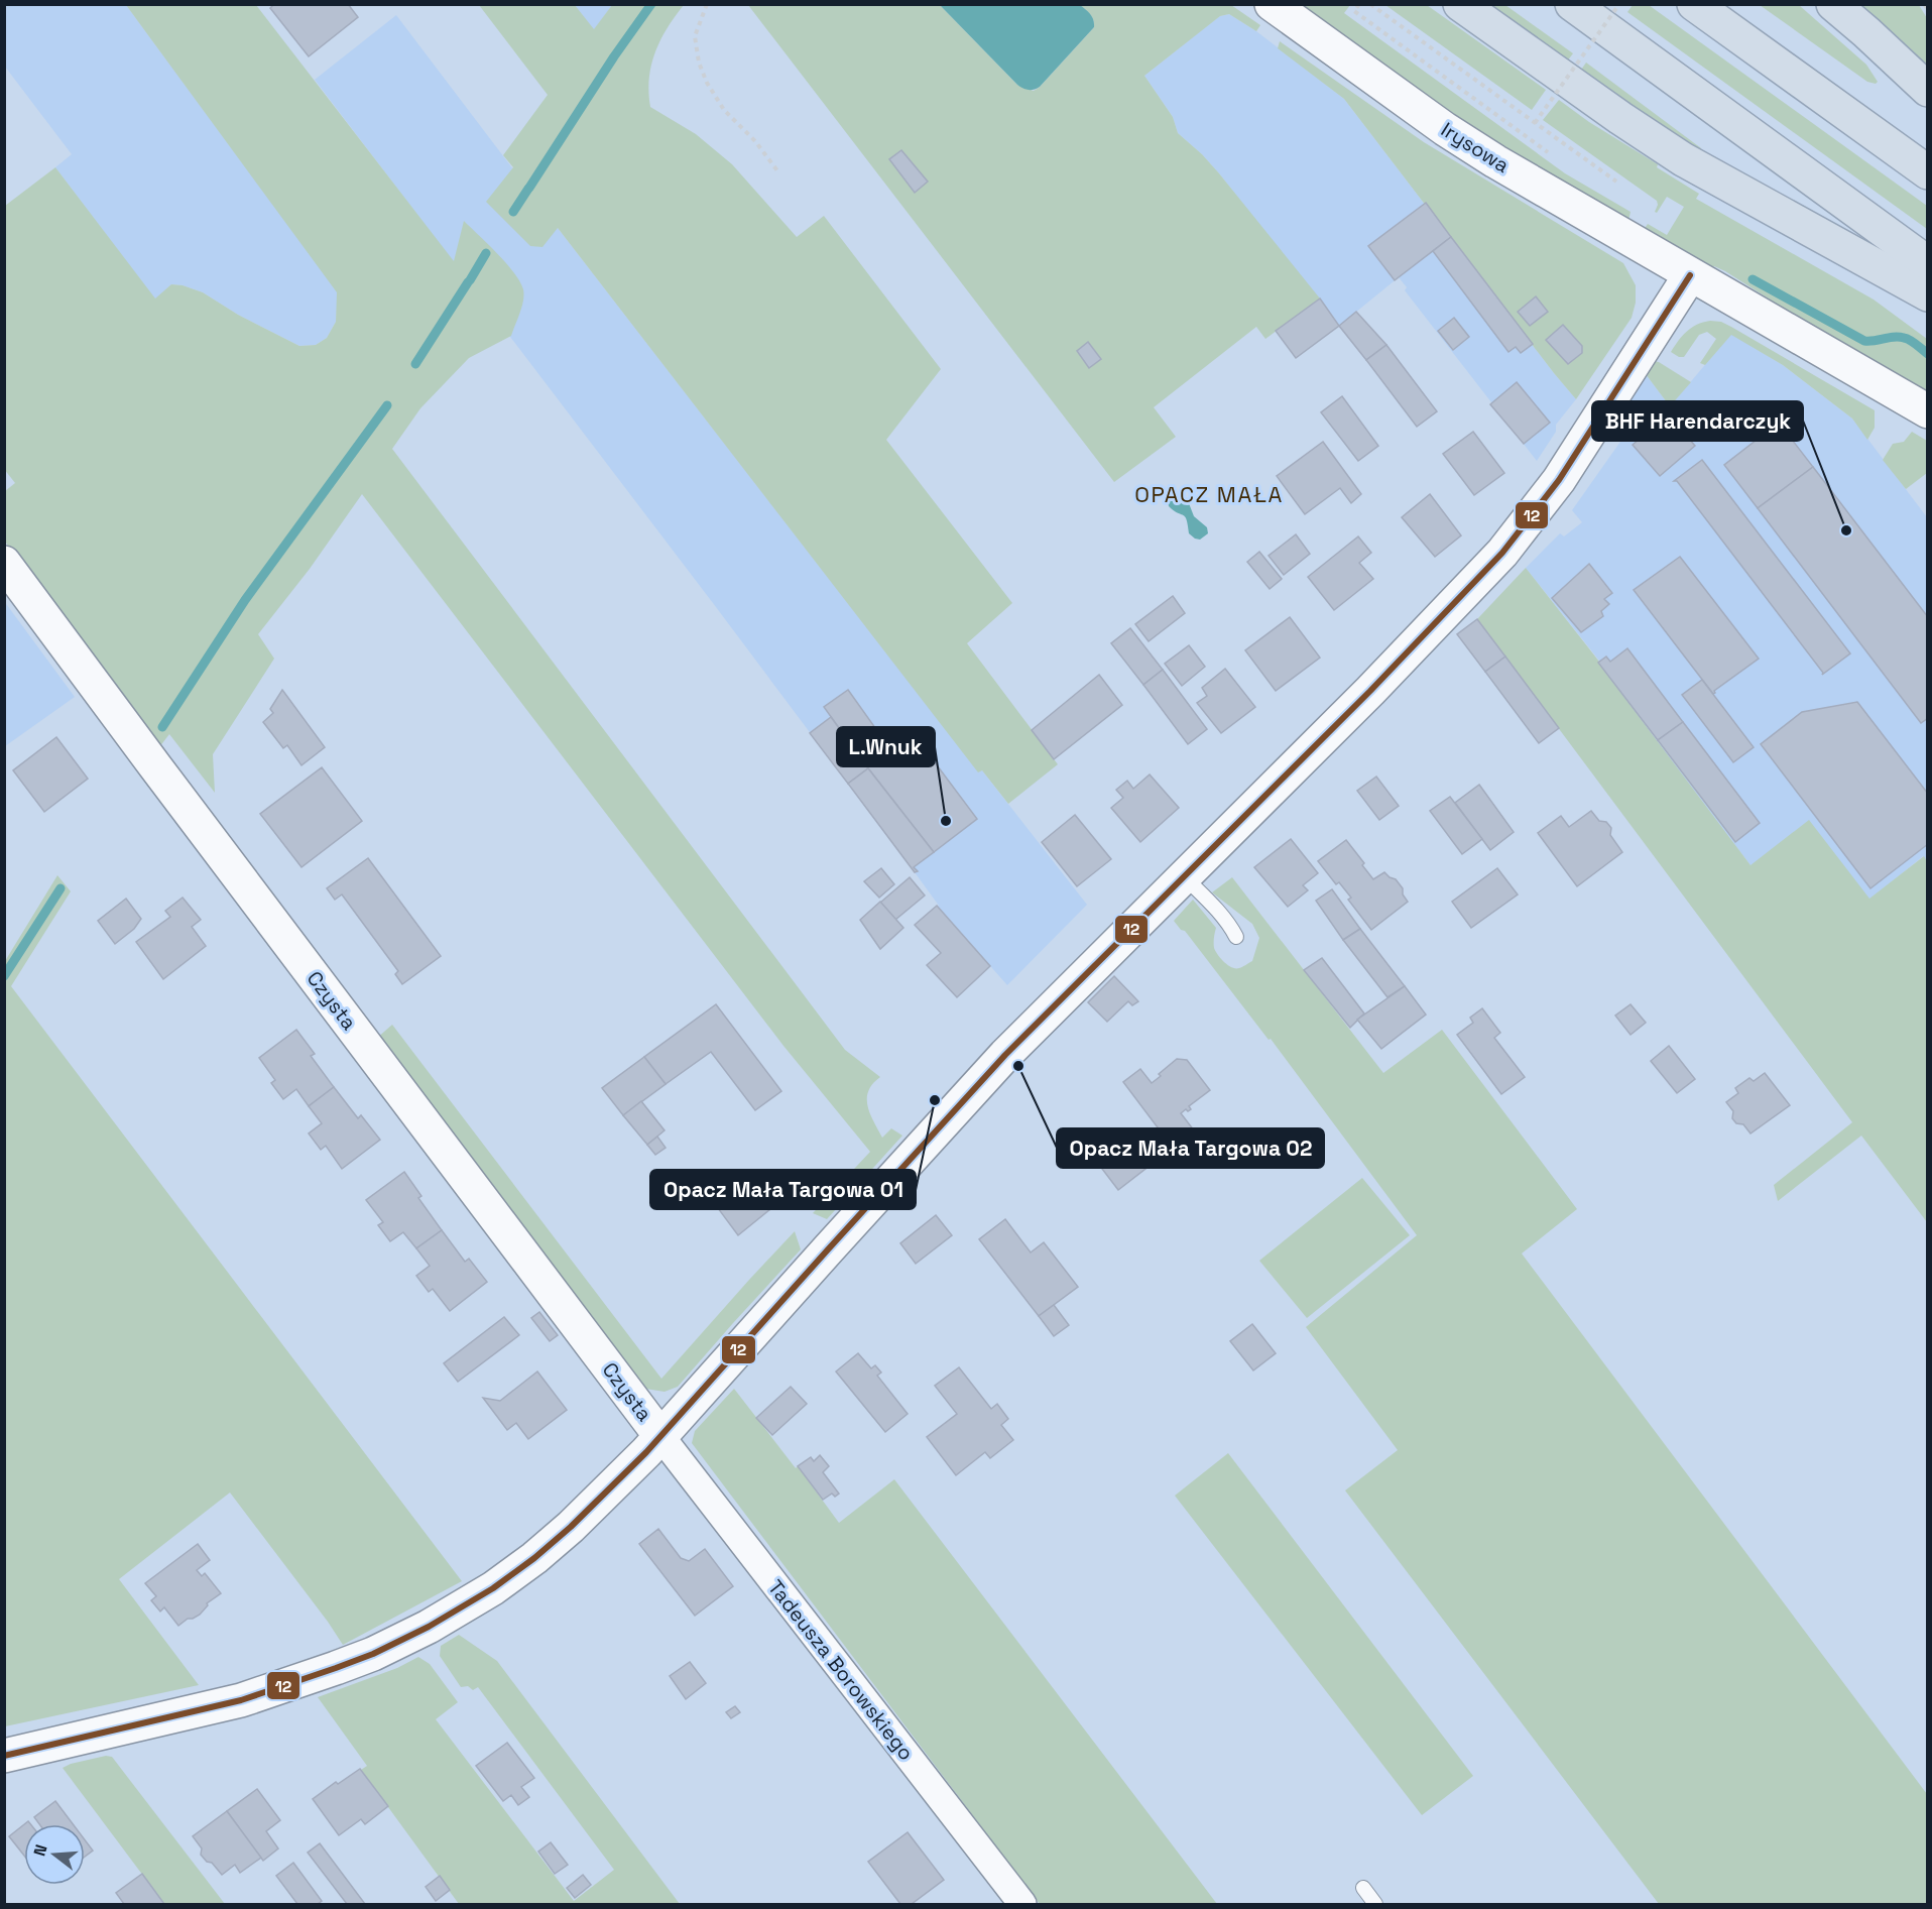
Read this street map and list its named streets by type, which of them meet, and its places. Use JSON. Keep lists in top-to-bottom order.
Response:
{
  "streets": {
    "street": ["Irysowa", "Czysta", "Tadeusza Borowskiego"]
  },
  "crossings": [
    ["Czysta", "Tadeusza Borowskiego"]
  ],
  "districts": ["OPACZ MAŁA"],
  "places": [
    "BHF Harendarczyk",
    "L.Wnuk",
    "Opacz Mała Targowa 02",
    "Opacz Mała Targowa 01"
  ],
  "lines": ["transit line 12"],
  "north": "left"
}
